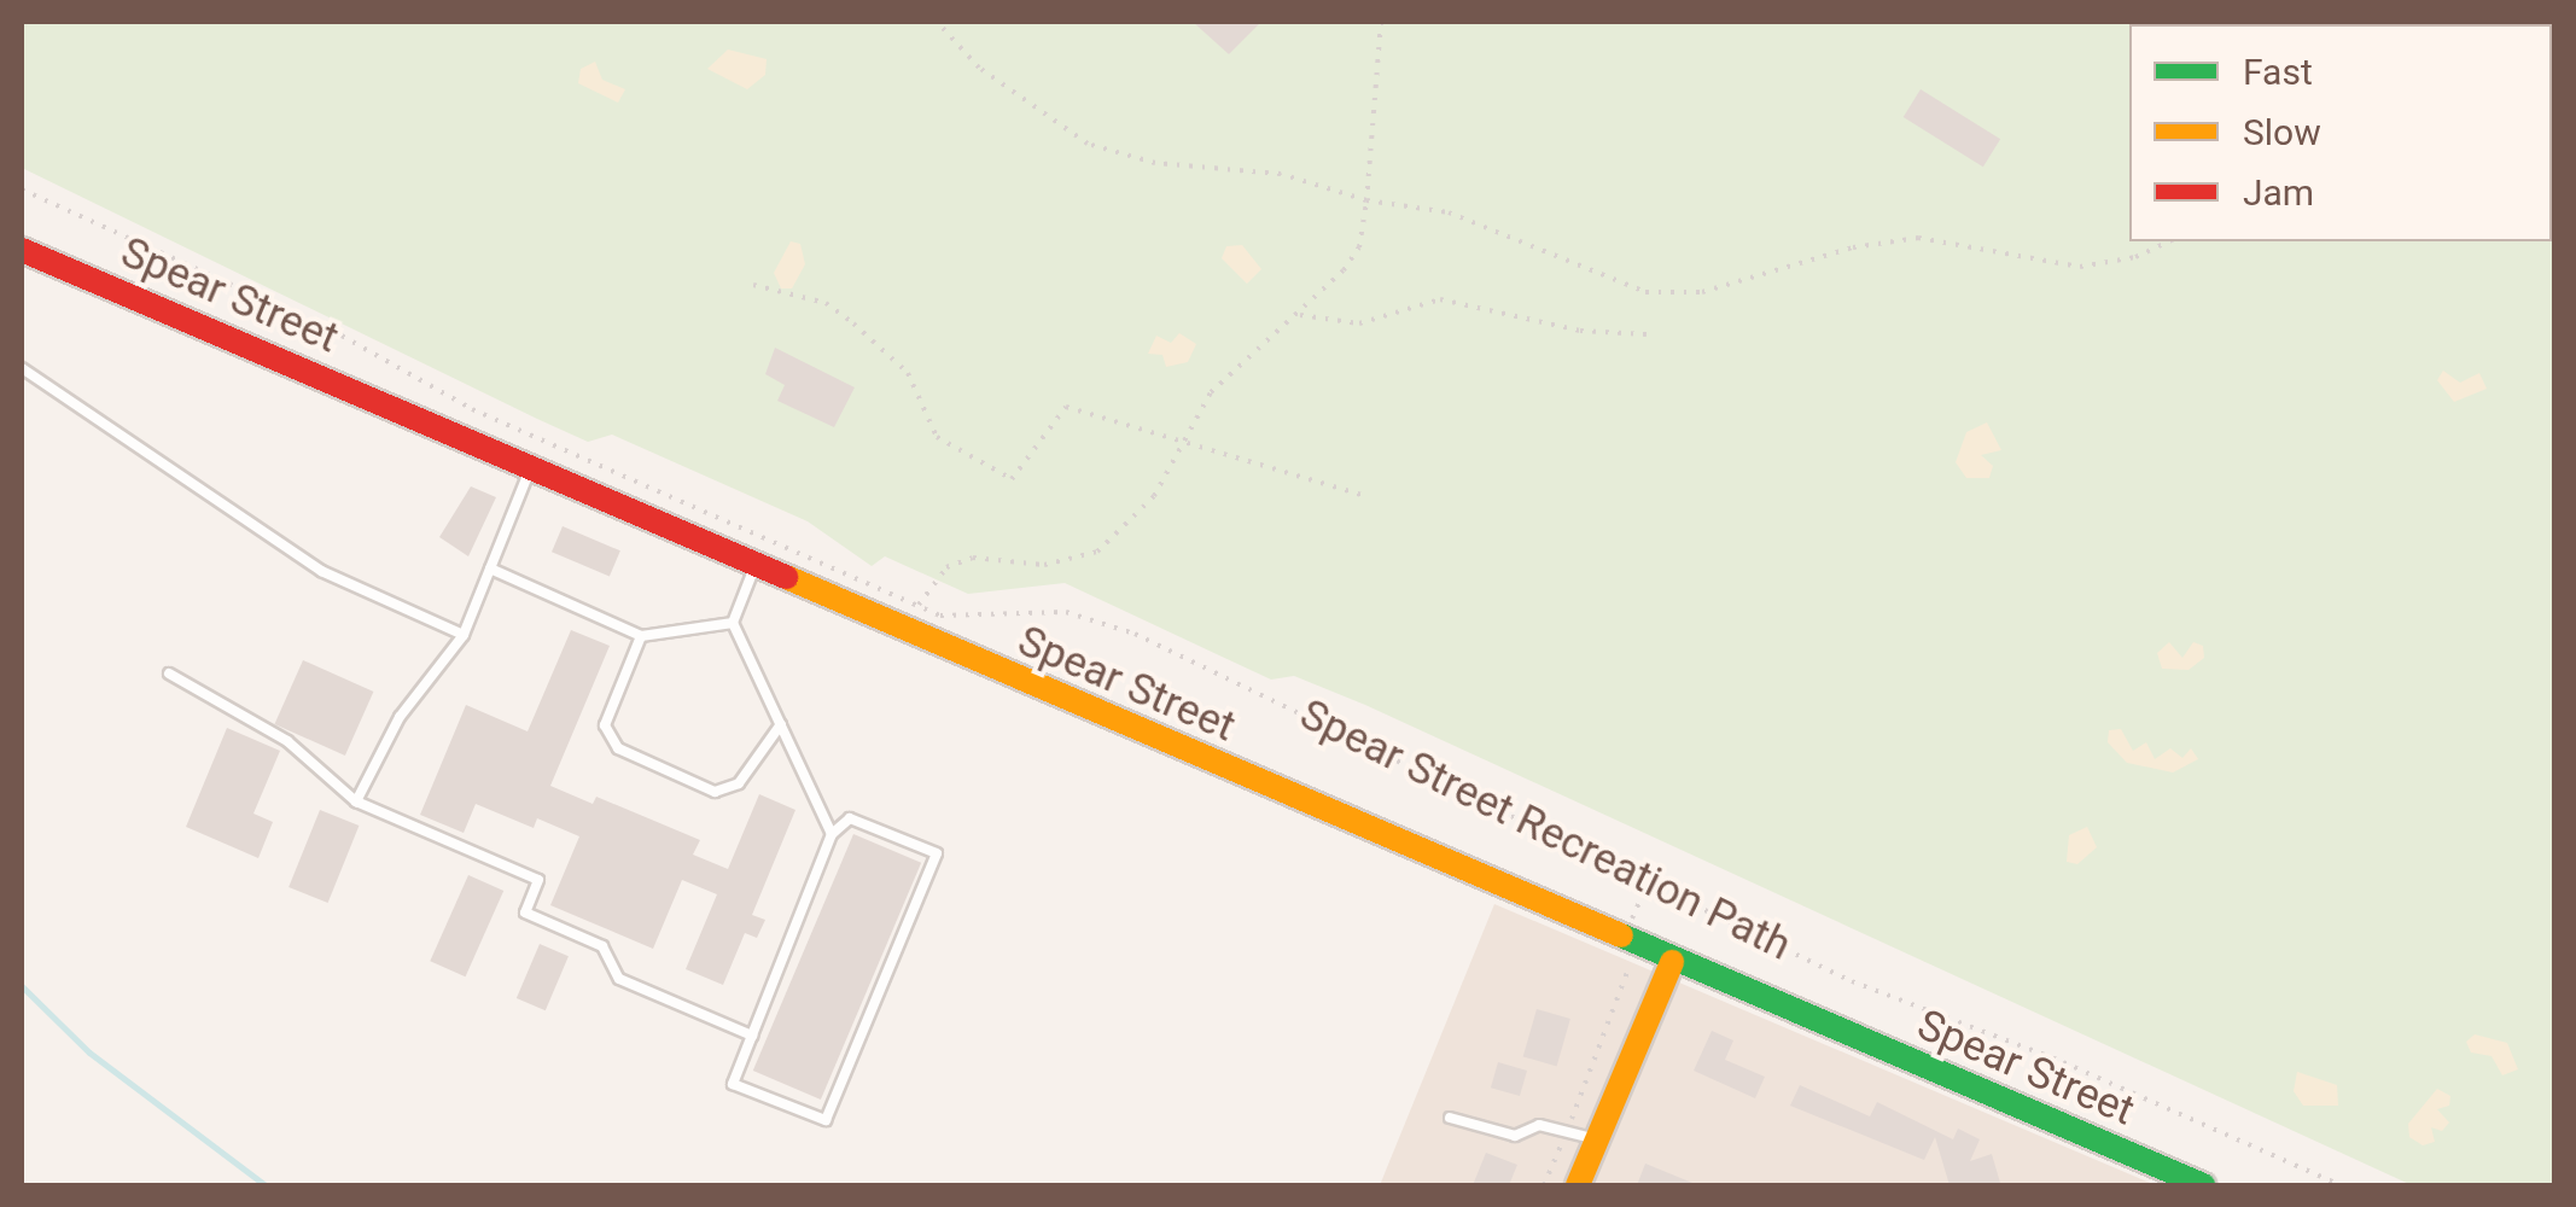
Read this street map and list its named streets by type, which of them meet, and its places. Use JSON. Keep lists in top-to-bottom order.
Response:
{
  "streets": {
    "main road": ["Spear Street"],
    "path": ["Spear Street Recreation Path"]
  },
  "legend": ["Fast", "Slow", "Jam"]
}
